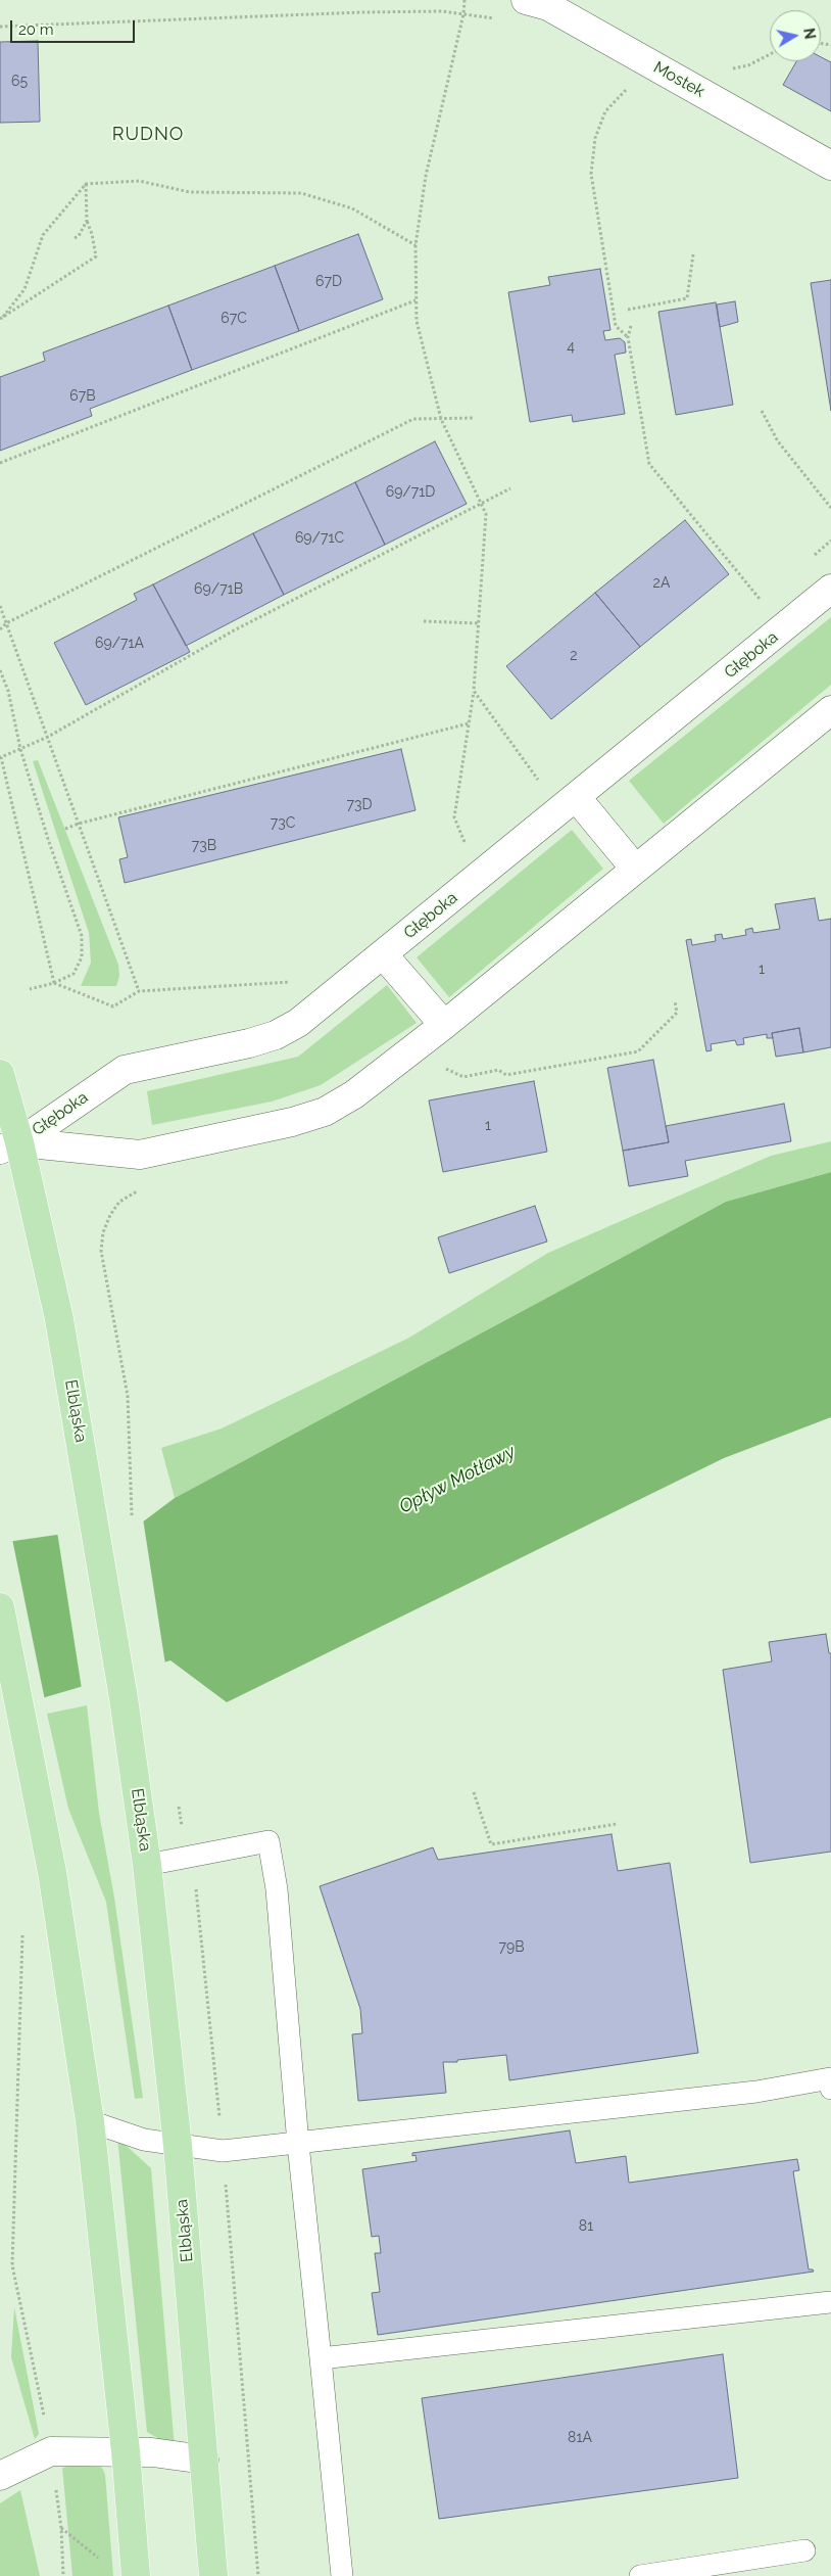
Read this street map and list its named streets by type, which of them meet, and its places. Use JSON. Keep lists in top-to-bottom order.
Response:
{
  "streets": {
    "main road": ["Elbląska"],
    "street": ["Mostek", "Głęboka"]
  },
  "crossings": [
    ["Głęboka", "Elbląska"]
  ],
  "districts": ["RUDNO"],
  "water": ["Opływ Motławy"],
  "house_numbers": [
    "65",
    "67D",
    "67C",
    "4",
    "67B",
    "69/71D",
    "69/71C",
    "2A",
    "69/71B",
    "69/71A",
    "2",
    "73D",
    "73C",
    "73B",
    "1",
    "1",
    "79B",
    "81",
    "81A"
  ],
  "scale_bar": "20 m",
  "north": "right"
}
